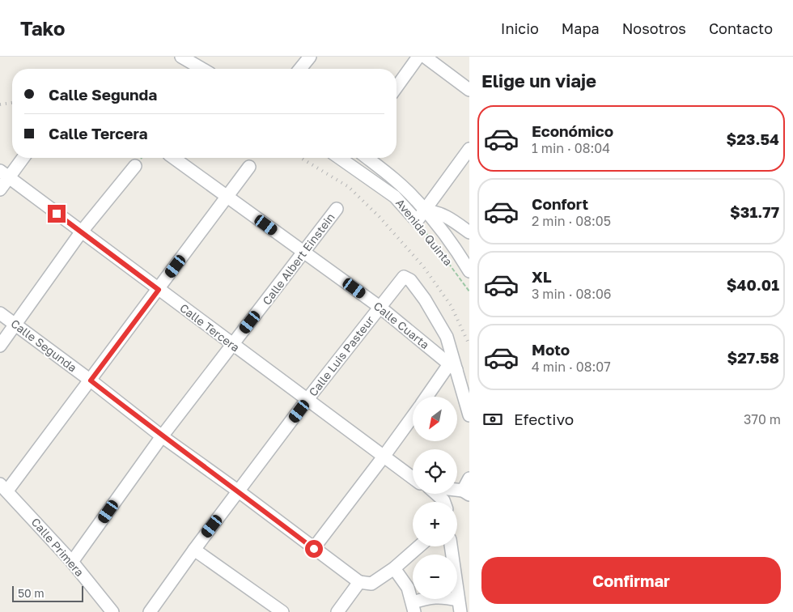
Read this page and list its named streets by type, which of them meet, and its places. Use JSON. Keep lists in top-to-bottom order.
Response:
{
  "streets": {
    "street": [
      "Avenida Quinta",
      "Calle Albert Einstein",
      "Calle Cuarta",
      "Calle Tercera",
      "Calle Segunda",
      "Calle Luis Pasteur",
      "Calle Primera"
    ]
  },
  "crossings": [
    ["Calle Albert Einstein", "Calle Cuarta"],
    ["Calle Albert Einstein", "Calle Tercera"],
    ["Calle Albert Einstein", "Calle Segunda"],
    ["Calle Albert Einstein", "Calle Primera"],
    ["Calle Cuarta", "Calle Luis Pasteur"],
    ["Calle Tercera", "Calle Luis Pasteur"],
    ["Calle Segunda", "Calle Luis Pasteur"]
  ],
  "scale_bar": "50 m",
  "north": "bottom left",
  "page": {
    "header": "Tako",
    "nav": [
      "Inicio",
      "Mapa",
      "Nosotros",
      "Contacto"
    ],
    "heading": "Elige un viaje",
    "banner": ["Calle Segunda", "Calle Tercera"],
    "list": [
      {
        "name": "Económico",
        "note": "1 min · 08:04",
        "value": "$23.54"
      },
      {
        "name": "Confort",
        "note": "2 min · 08:05",
        "value": "$31.77"
      },
      {
        "name": "XL",
        "note": "3 min · 08:06",
        "value": "$40.01"
      },
      {
        "name": "Moto",
        "note": "4 min · 08:07",
        "value": "$27.58"
      }
    ],
    "map_buttons": ["+", "−"],
    "pay": ["Efectivo", "370 m"],
    "buttons": "Confirmar",
    "scale": "50 m"
  }
}
